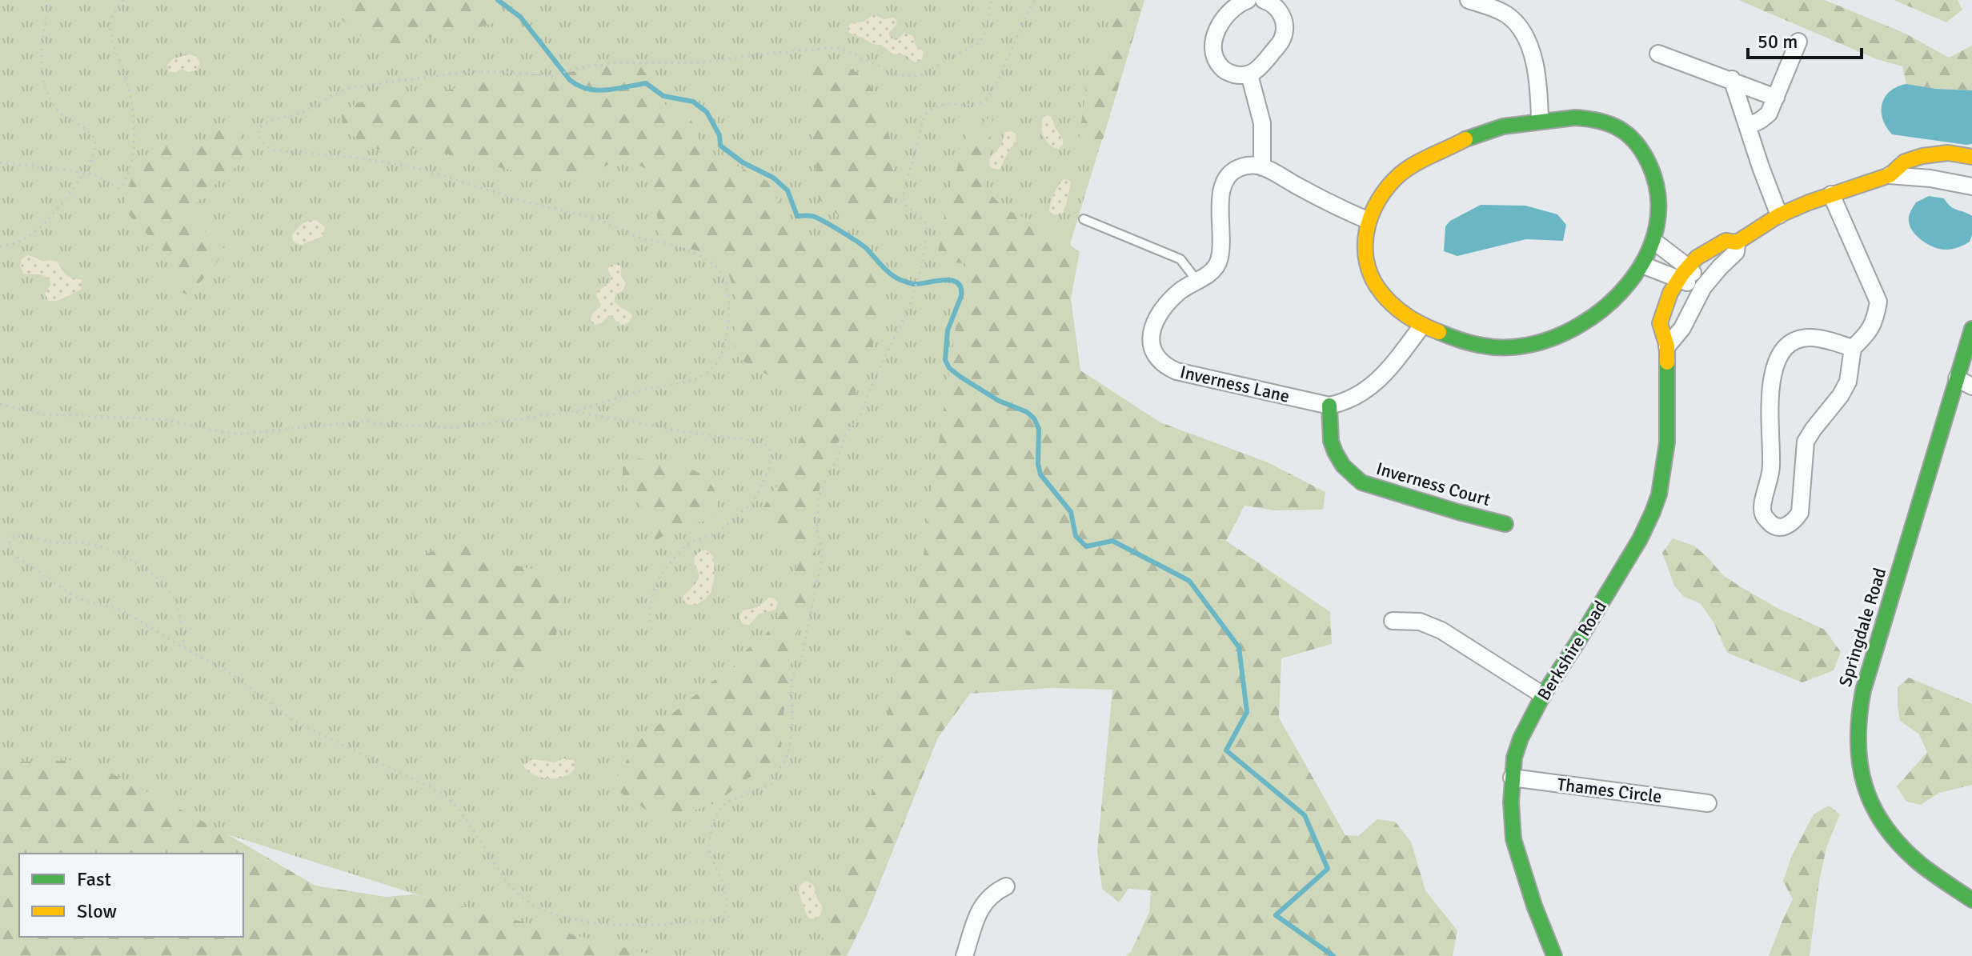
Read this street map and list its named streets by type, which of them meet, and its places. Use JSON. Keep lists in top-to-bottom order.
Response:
{
  "streets": {
    "street": [
      "Inverness Lane",
      "Inverness Court",
      "Springdale Road",
      "Berkshire Road",
      "Thames Circle"
    ]
  },
  "crossings": [
    ["Inverness Lane", "Inverness Court"],
    ["Berkshire Road", "Thames Circle"]
  ],
  "legend": ["Fast", "Slow"],
  "scale_bar": "50 m"
}
